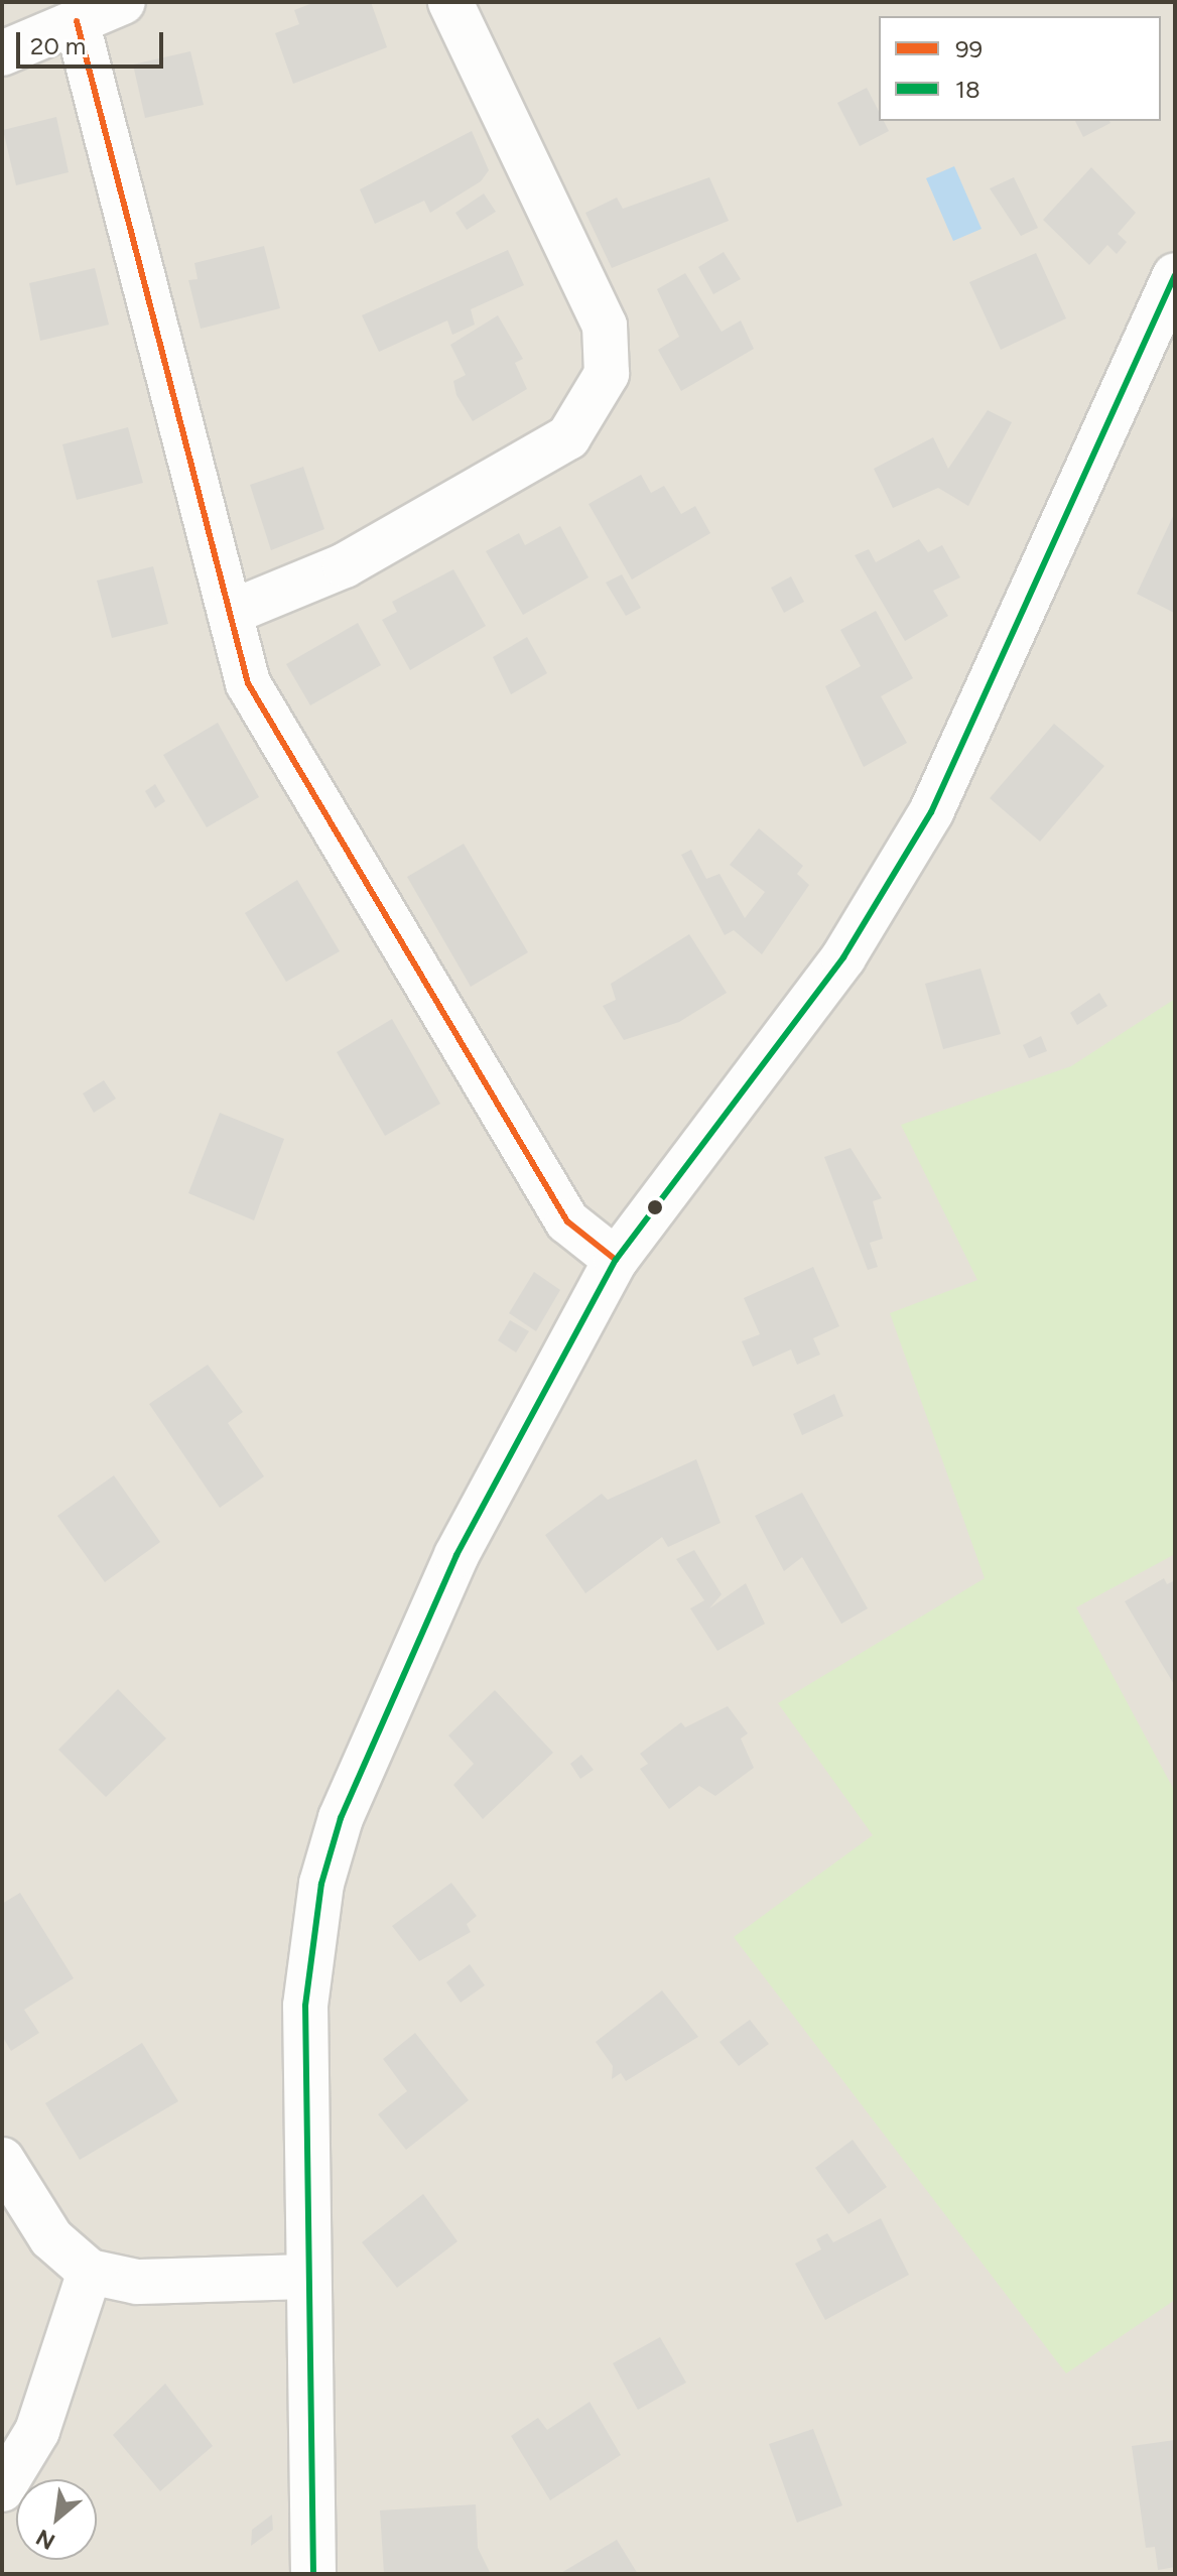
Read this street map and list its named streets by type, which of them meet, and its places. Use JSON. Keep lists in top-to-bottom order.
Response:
{
  "lines": ["transit line 99", "transit line 18"],
  "legend": ["99", "18"],
  "scale_bar": "20 m",
  "north": "bottom left"
}
